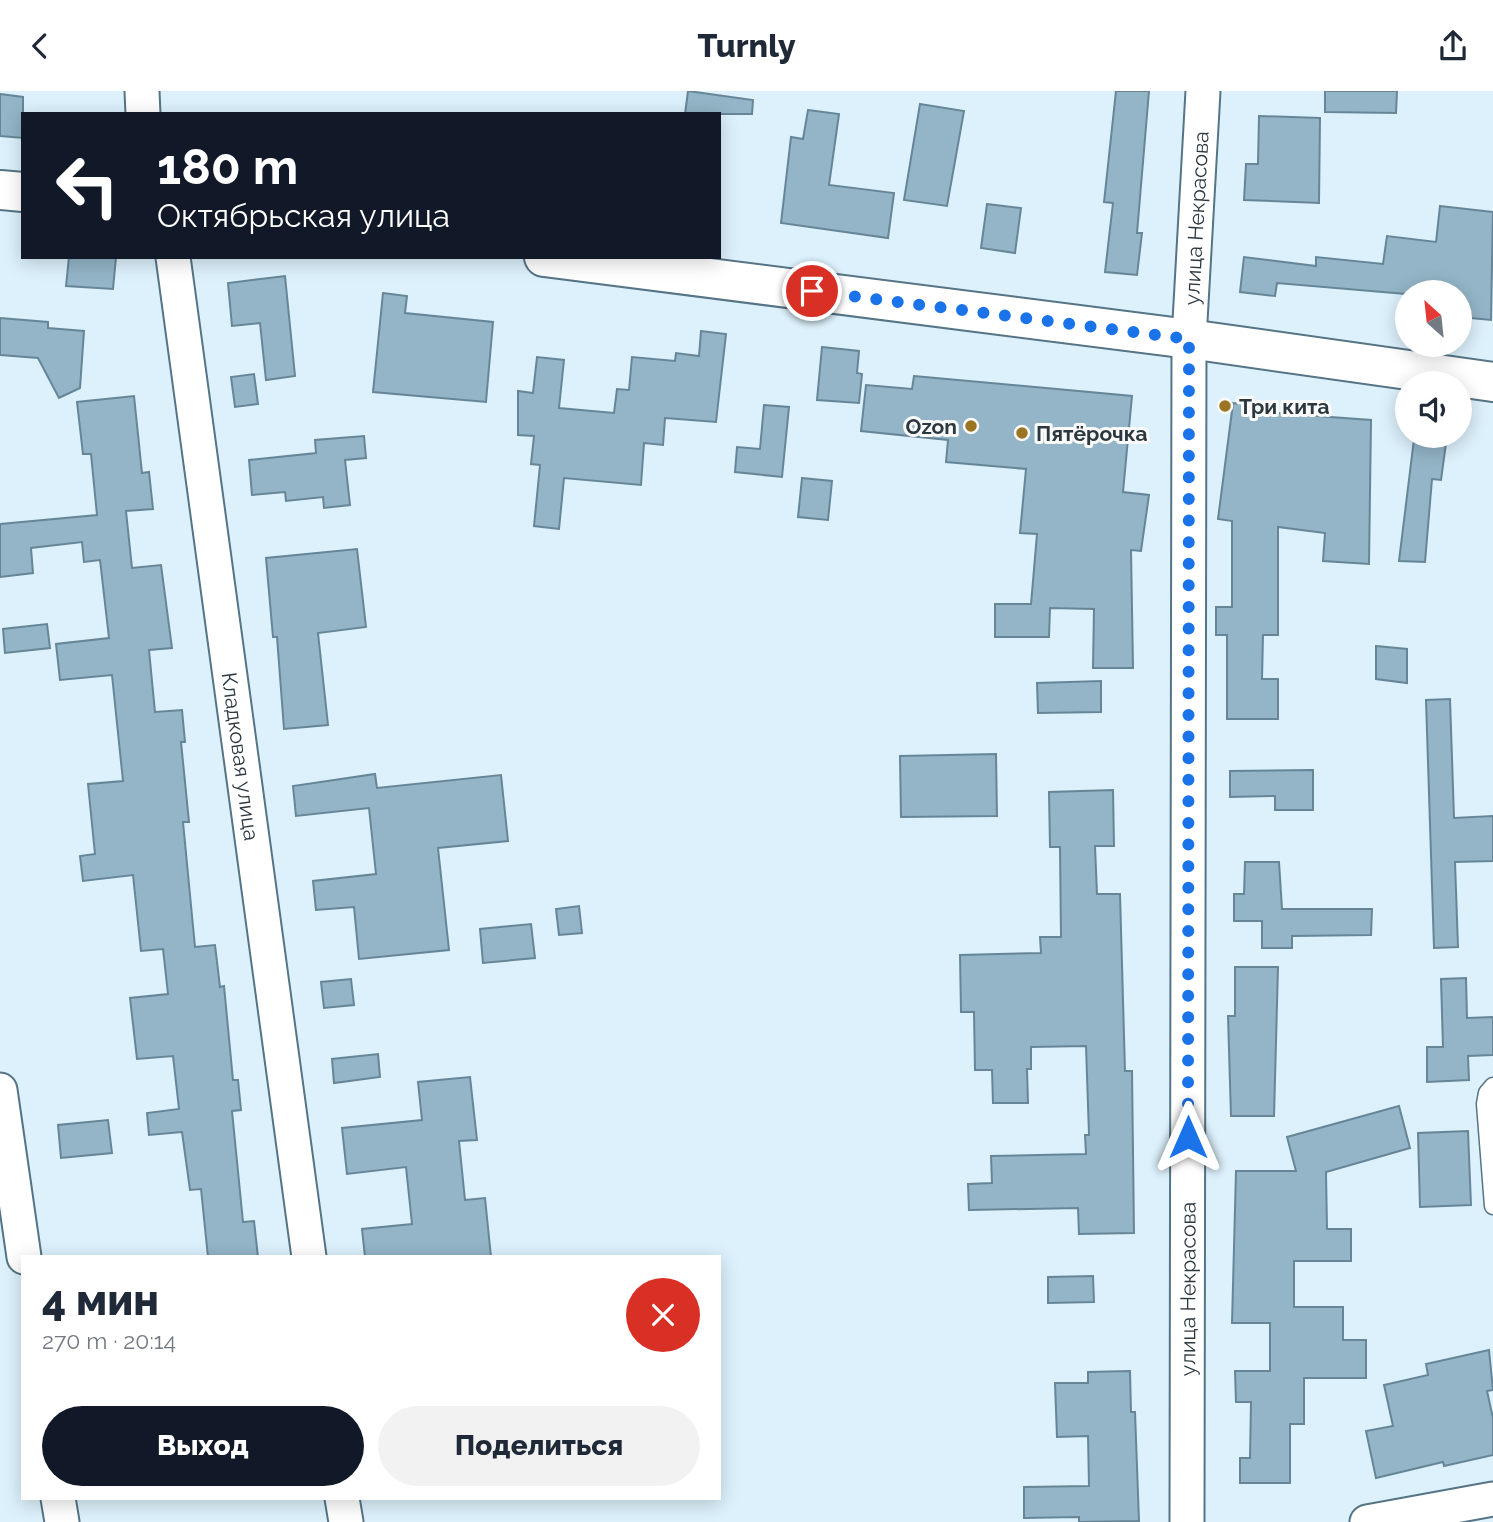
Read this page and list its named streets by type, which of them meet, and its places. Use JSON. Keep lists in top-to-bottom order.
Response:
{
  "streets": {
    "street": ["улица Некрасова", "Кладковая улица"]
  },
  "places": ["Три кита", "Ozon", "Пятёрочка"],
  "north": "top left",
  "page": {
    "header": "Turnly",
    "turn": ["180 m", "Октябрьская улица"],
    "heading": ["4 мин", "270 m · 20:14"],
    "buttons": ["Выход", "Поделиться"]
  }
}
